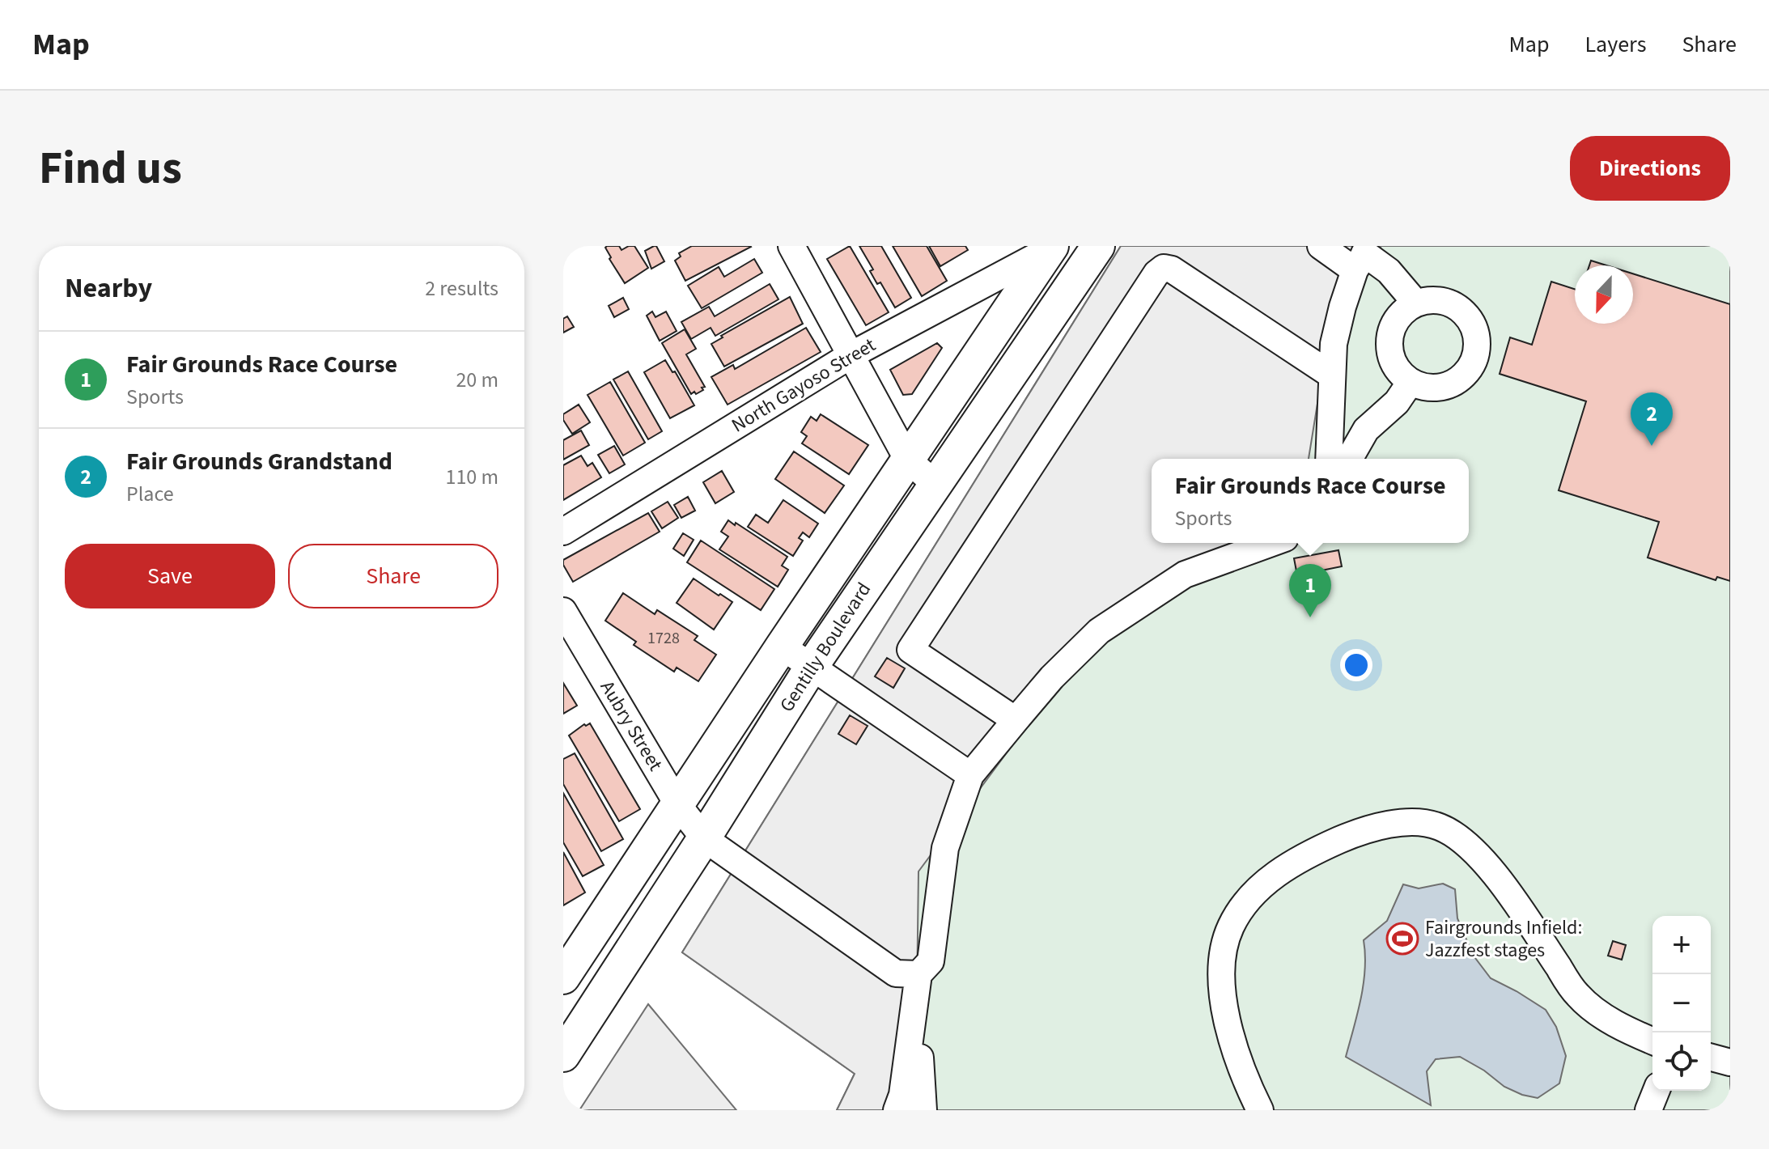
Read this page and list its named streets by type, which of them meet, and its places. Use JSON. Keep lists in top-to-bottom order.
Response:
{
  "streets": {
    "main road": ["Gentilly Boulevard"],
    "street": ["North Gayoso Street", "Aubry Street"]
  },
  "crossings": [
    ["North Gayoso Street", "Gentilly Boulevard"],
    ["Gentilly Boulevard", "Aubry Street"]
  ],
  "places": {
    "sports": ["Fairgrounds Infield: Jazzfest stages"]
  },
  "house_numbers": ["1728"],
  "north": "bottom",
  "page": {
    "header": "Map",
    "nav": ["Map", "Layers", "Share"],
    "buttons": [
      "Directions",
      ["Save", "Share"]
    ],
    "title": "Find us",
    "heading": ["Nearby", "2 results"],
    "list": [
      {
        "mark": "1",
        "name": "Fair Grounds Race Course",
        "note": "Sports",
        "value": "20 m"
      },
      {
        "mark": "2",
        "name": "Fair Grounds Grandstand",
        "note": "Place",
        "value": "110 m"
      }
    ],
    "pins": ["2", "1"],
    "popup": ["Fair Grounds Race Course", "Sports"],
    "map_buttons": ["+", "−"]
  }
}
